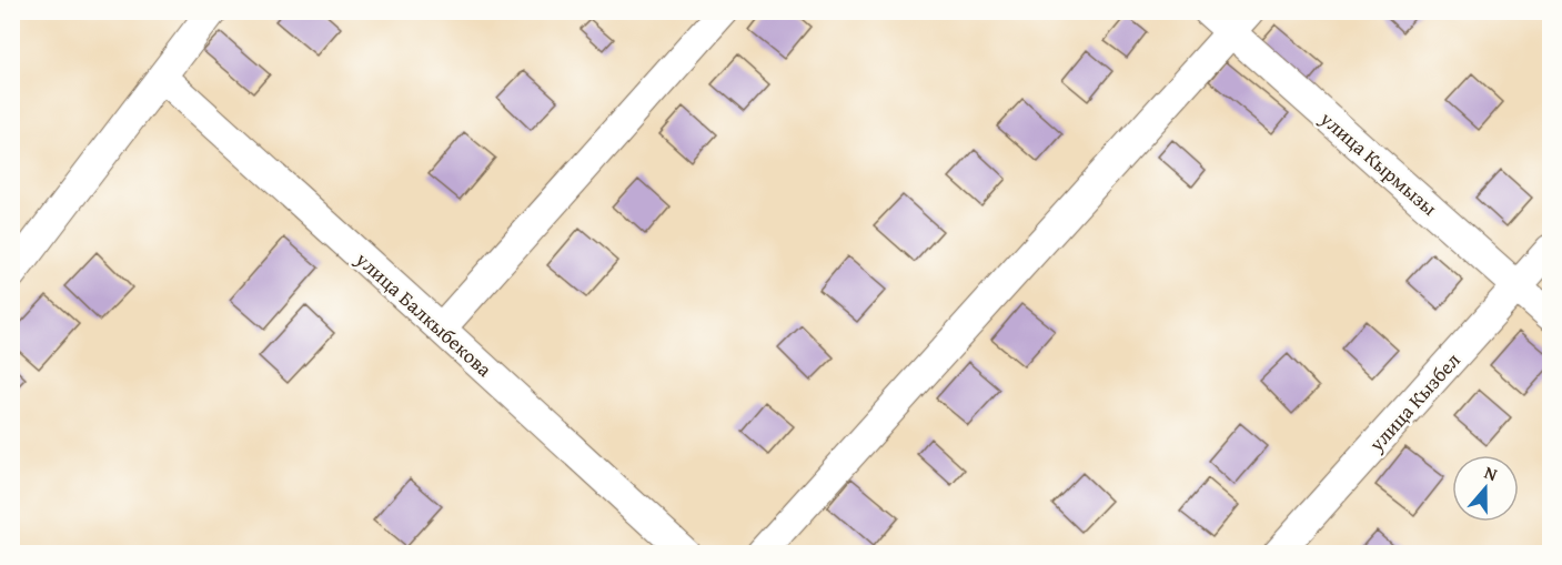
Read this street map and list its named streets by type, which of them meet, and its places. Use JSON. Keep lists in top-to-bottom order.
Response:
{
  "streets": {
    "street": ["улица Кырмызы", "улица Балкыбекова", "улица Кызбел"]
  },
  "crossings": [
    ["улица Кырмызы", "улица Кызбел"]
  ],
  "north": "top"
}
